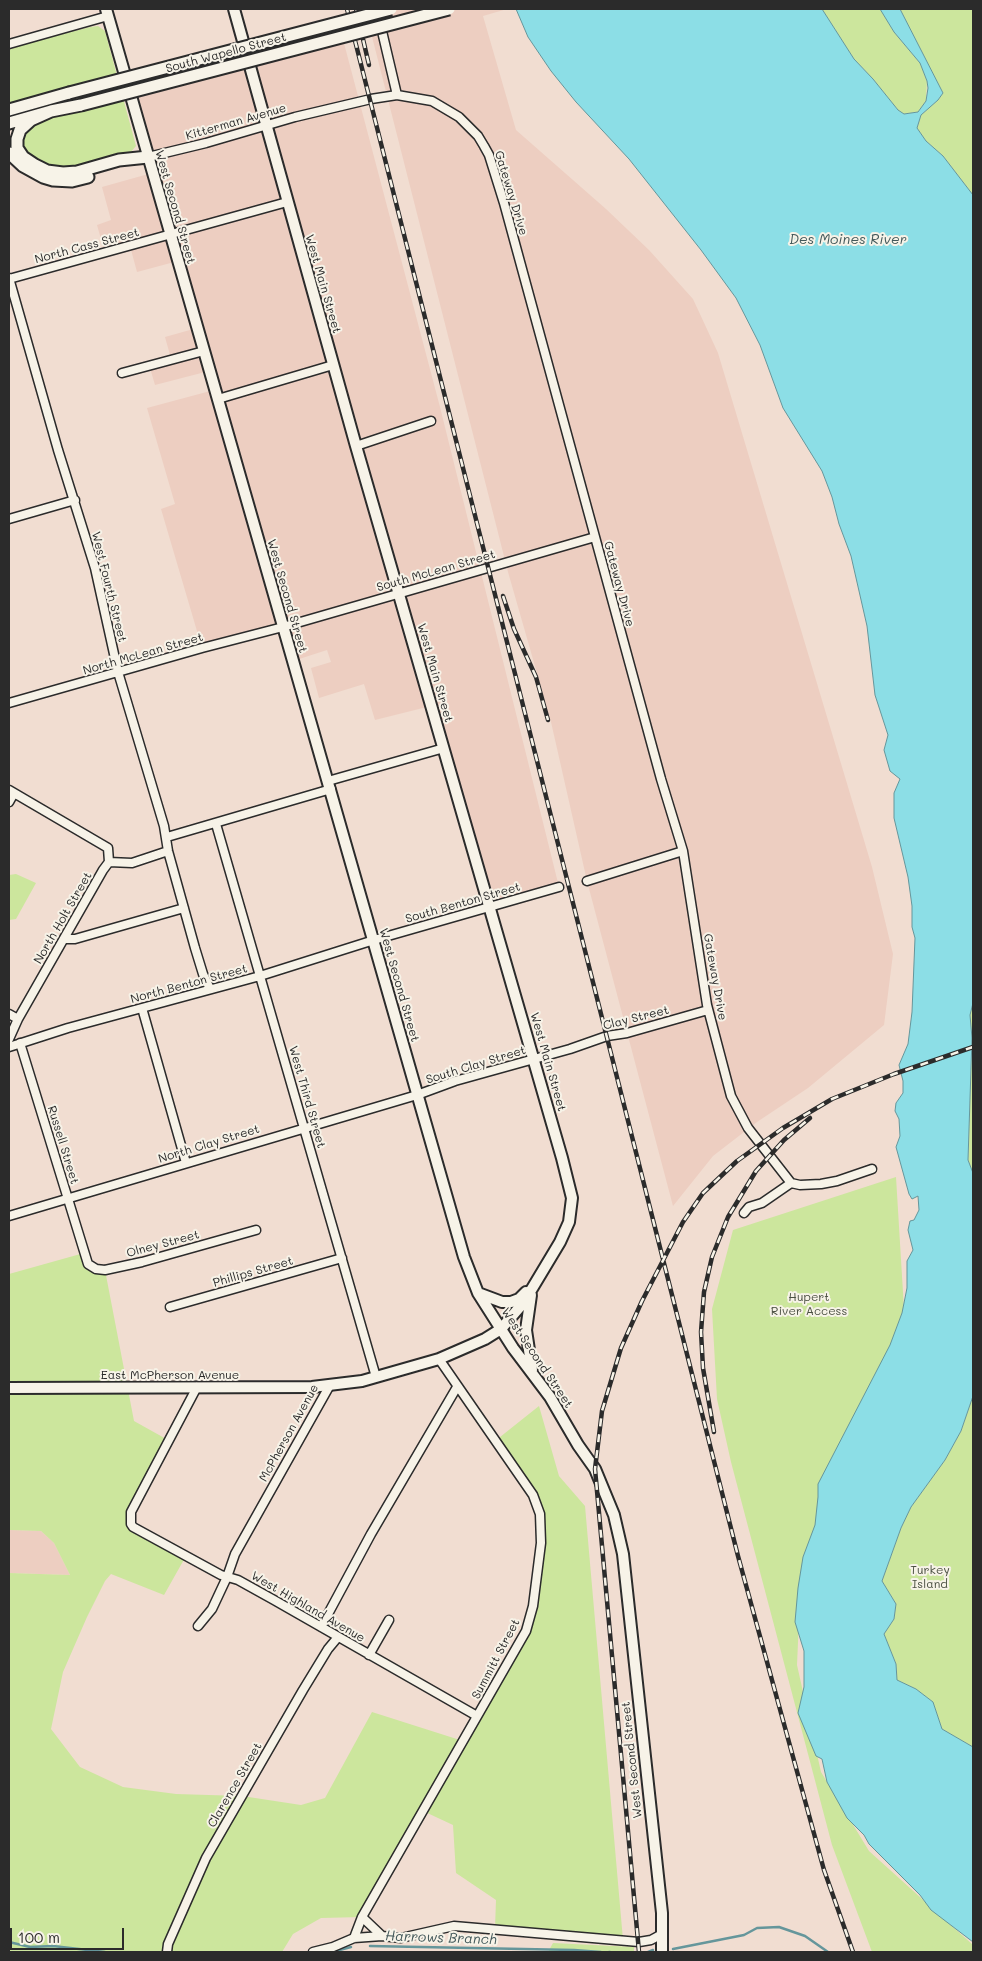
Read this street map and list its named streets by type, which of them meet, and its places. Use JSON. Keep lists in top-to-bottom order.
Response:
{
  "streets": {
    "highway": ["South Wapello Street"],
    "main road": [
      "West Second Street",
      "West Main Street",
      "East McPherson Avenue",
      "McPherson Avenue"
    ],
    "street": [
      "Kitterman Avenue",
      "Gateway Drive",
      "North Cass Street",
      "South McLean Street",
      "West Fourth Street",
      "North McLean Street",
      "South Benton Street",
      "North Holt Street",
      "North Benton Street",
      "Clay Street",
      "South Clay Street",
      "West Third Street",
      "North Clay Street",
      "Russell Street",
      "Olney Street",
      "Phillips Street",
      "West Highland Avenue",
      "Summitt Street",
      "Clarence Street"
    ]
  },
  "crossings": [
    ["South Wapello Street", "West Second Street"],
    ["South Wapello Street", "West Main Street"],
    ["Kitterman Avenue", "Gateway Drive"],
    ["Kitterman Avenue", "West Second Street"],
    ["Kitterman Avenue", "West Main Street"],
    ["Gateway Drive", "South McLean Street"],
    ["Gateway Drive", "Clay Street"],
    ["West Second Street", "North Cass Street"],
    ["West Second Street", "West Main Street"],
    ["West Second Street", "South McLean Street"],
    ["West Second Street", "North McLean Street"],
    ["West Second Street", "South Benton Street"],
    ["West Second Street", "North Benton Street"],
    ["West Second Street", "South Clay Street"],
    ["West Second Street", "North Clay Street"],
    ["West Second Street", "McPherson Avenue"],
    ["North Cass Street", "West Main Street"],
    ["North Cass Street", "West Fourth Street"],
    ["West Main Street", "South McLean Street"],
    ["West Main Street", "South Benton Street"],
    ["West Main Street", "South Clay Street"],
    ["West Main Street", "McPherson Avenue"],
    ["South McLean Street", "North McLean Street"],
    ["West Fourth Street", "North McLean Street"],
    ["West Fourth Street", "North Benton Street"],
    ["South Benton Street", "North Benton Street"],
    ["North Benton Street", "West Third Street"],
    ["North Benton Street", "Russell Street"],
    ["Clay Street", "South Clay Street"],
    ["South Clay Street", "North Clay Street"],
    ["West Third Street", "North Clay Street"],
    ["West Third Street", "Phillips Street"],
    ["West Third Street", "McPherson Avenue"],
    ["North Clay Street", "Russell Street"],
    ["Russell Street", "Olney Street"],
    ["East McPherson Avenue", "McPherson Avenue"],
    ["East McPherson Avenue", "West Highland Avenue"],
    ["McPherson Avenue", "West Highland Avenue"],
    ["McPherson Avenue", "Summitt Street"],
    ["West Highland Avenue", "Summitt Street"],
    ["West Highland Avenue", "Clarence Street"]
  ],
  "water": ["Des Moines River", "Harrows Branch"],
  "parks": ["Hupert River Access", "Turkey Island"],
  "scale_bar": "100 m"
}
